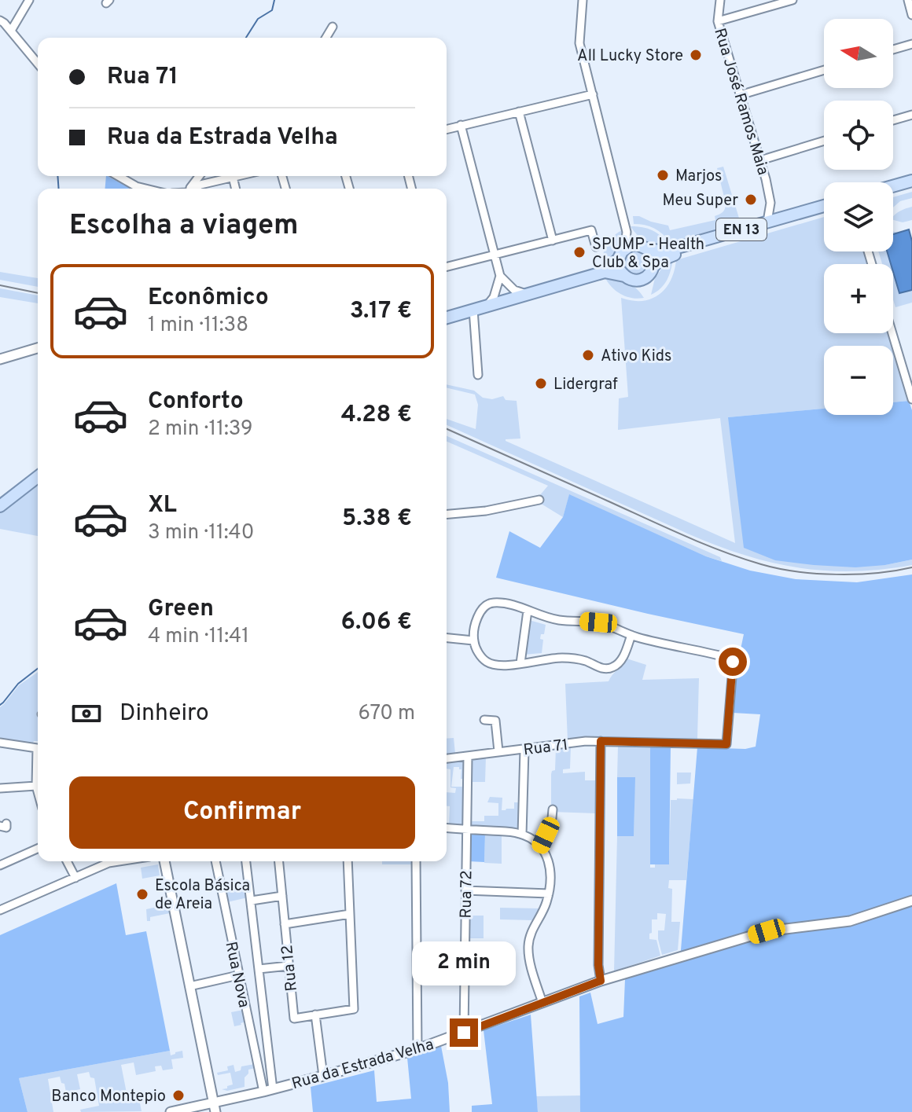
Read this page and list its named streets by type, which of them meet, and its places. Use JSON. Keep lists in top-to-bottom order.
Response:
{
  "streets": {
    "main road": ["EN 13"],
    "street": [
      "Rua José Ramos Maia",
      "Rua 71",
      "Rua 72",
      "Rua 12",
      "Rua Nova",
      "Rua da Estrada Velha"
    ]
  },
  "crossings": [
    ["Rua José Ramos Maia", "EN 13"],
    ["Rua 71", "Rua 72"],
    ["Rua 72", "Rua da Estrada Velha"],
    ["Rua Nova", "Rua da Estrada Velha"]
  ],
  "places": [
    "All Lucky Store",
    "Marjos",
    "Meu Super",
    "SPUMP - Health Club & Spa",
    "Ativo Kids",
    "Lidergraf",
    "Escola Básica de Areia",
    "Banco Montepio"
  ],
  "north": "left",
  "page": {
    "map_buttons": ["+", "−"],
    "banner": ["Rua 71", "Rua da Estrada Velha"],
    "heading": "Escolha a viagem",
    "list": [
      {
        "name": "Econômico",
        "note": "1 min · 11:38",
        "value": "3.17 €"
      },
      {
        "name": "Conforto",
        "note": "2 min · 11:39",
        "value": "4.28 €"
      },
      {
        "name": "XL",
        "note": "3 min · 11:40",
        "value": "5.38 €"
      },
      {
        "name": "Green",
        "note": "4 min · 11:41",
        "value": "6.06 €"
      }
    ],
    "pay": ["Dinheiro", "670 m"],
    "buttons": "Confirmar",
    "bubble": "2 min"
  }
}
